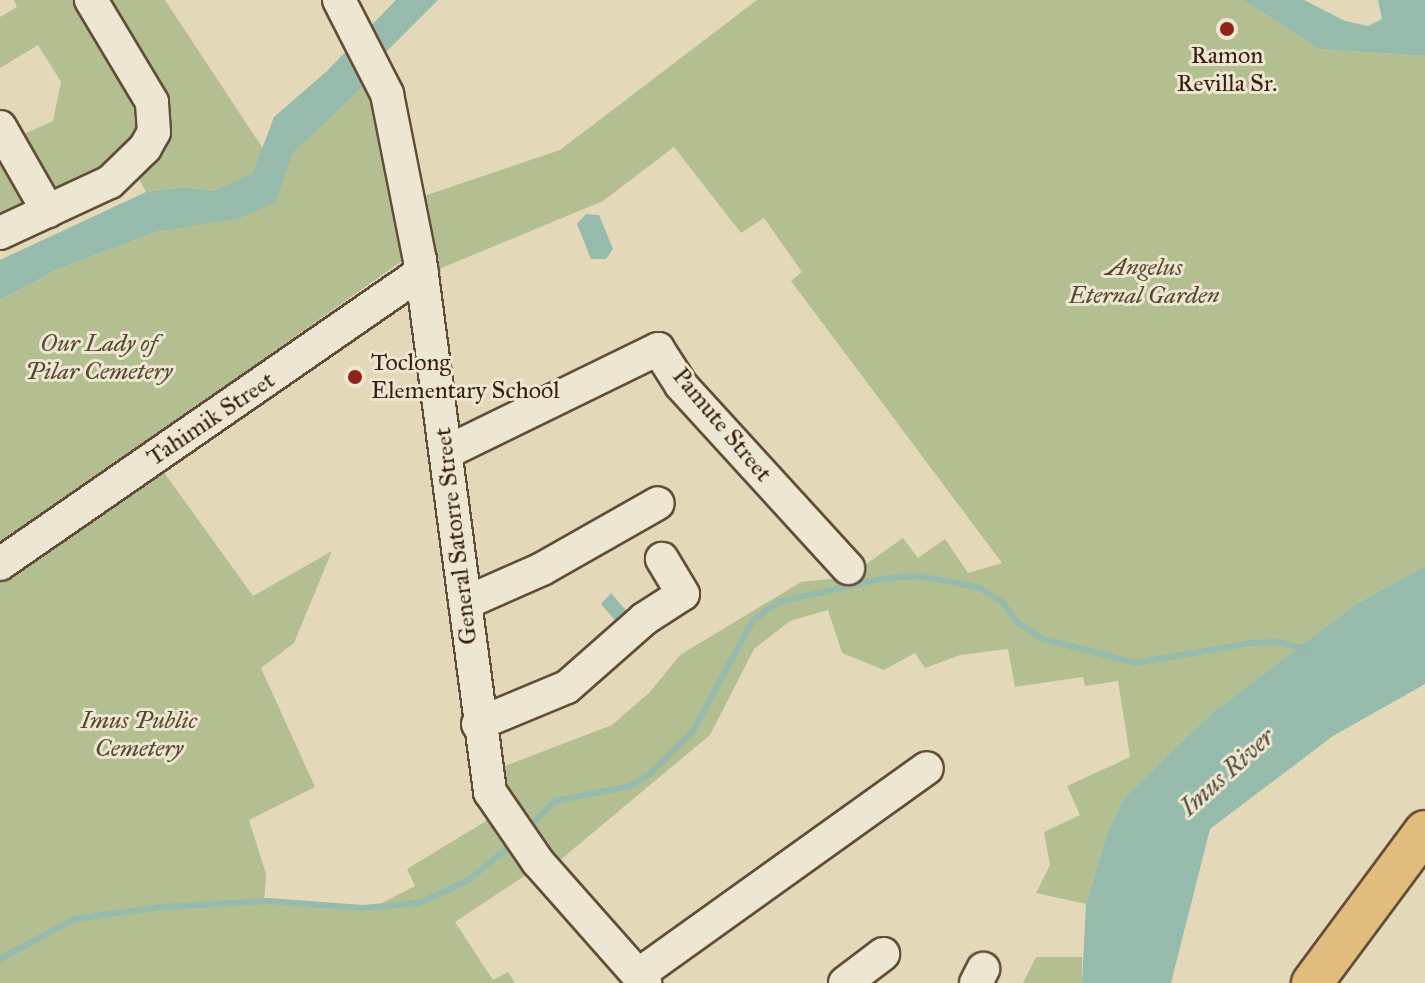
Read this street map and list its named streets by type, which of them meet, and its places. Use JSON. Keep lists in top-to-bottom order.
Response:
{
  "streets": {
    "street": ["Tahimik Street", "Pamute Street", "General Satorre Street"]
  },
  "crossings": [
    ["Tahimik Street", "General Satorre Street"],
    ["Pamute Street", "General Satorre Street"]
  ],
  "water": ["Imus River"],
  "parks": ["Angelus Eternal Garden", "Our Lady of Pilar Cemetery", "Imus Public Cemetery"],
  "places": ["Ramon Revilla Sr.", "Toclong Elementary School"]
}
